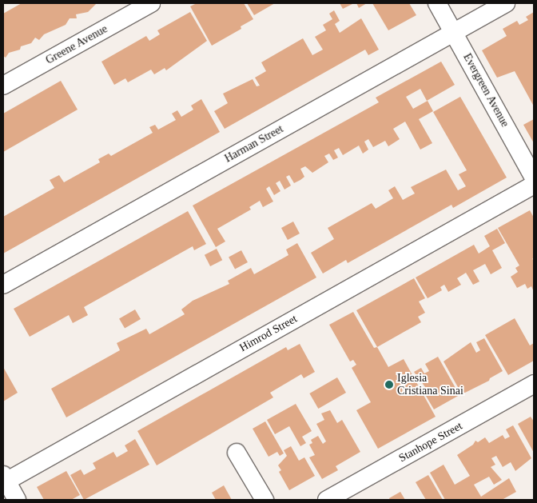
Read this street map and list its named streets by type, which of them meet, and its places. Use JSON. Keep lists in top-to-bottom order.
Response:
{
  "streets": {
    "street": [
      "Greene Avenue",
      "Evergreen Avenue",
      "Harman Street",
      "Himrod Street",
      "Stanhope Street"
    ]
  },
  "crossings": [
    ["Evergreen Avenue", "Harman Street"]
  ],
  "places": ["Iglesia Cristiana Sinai"]
}
